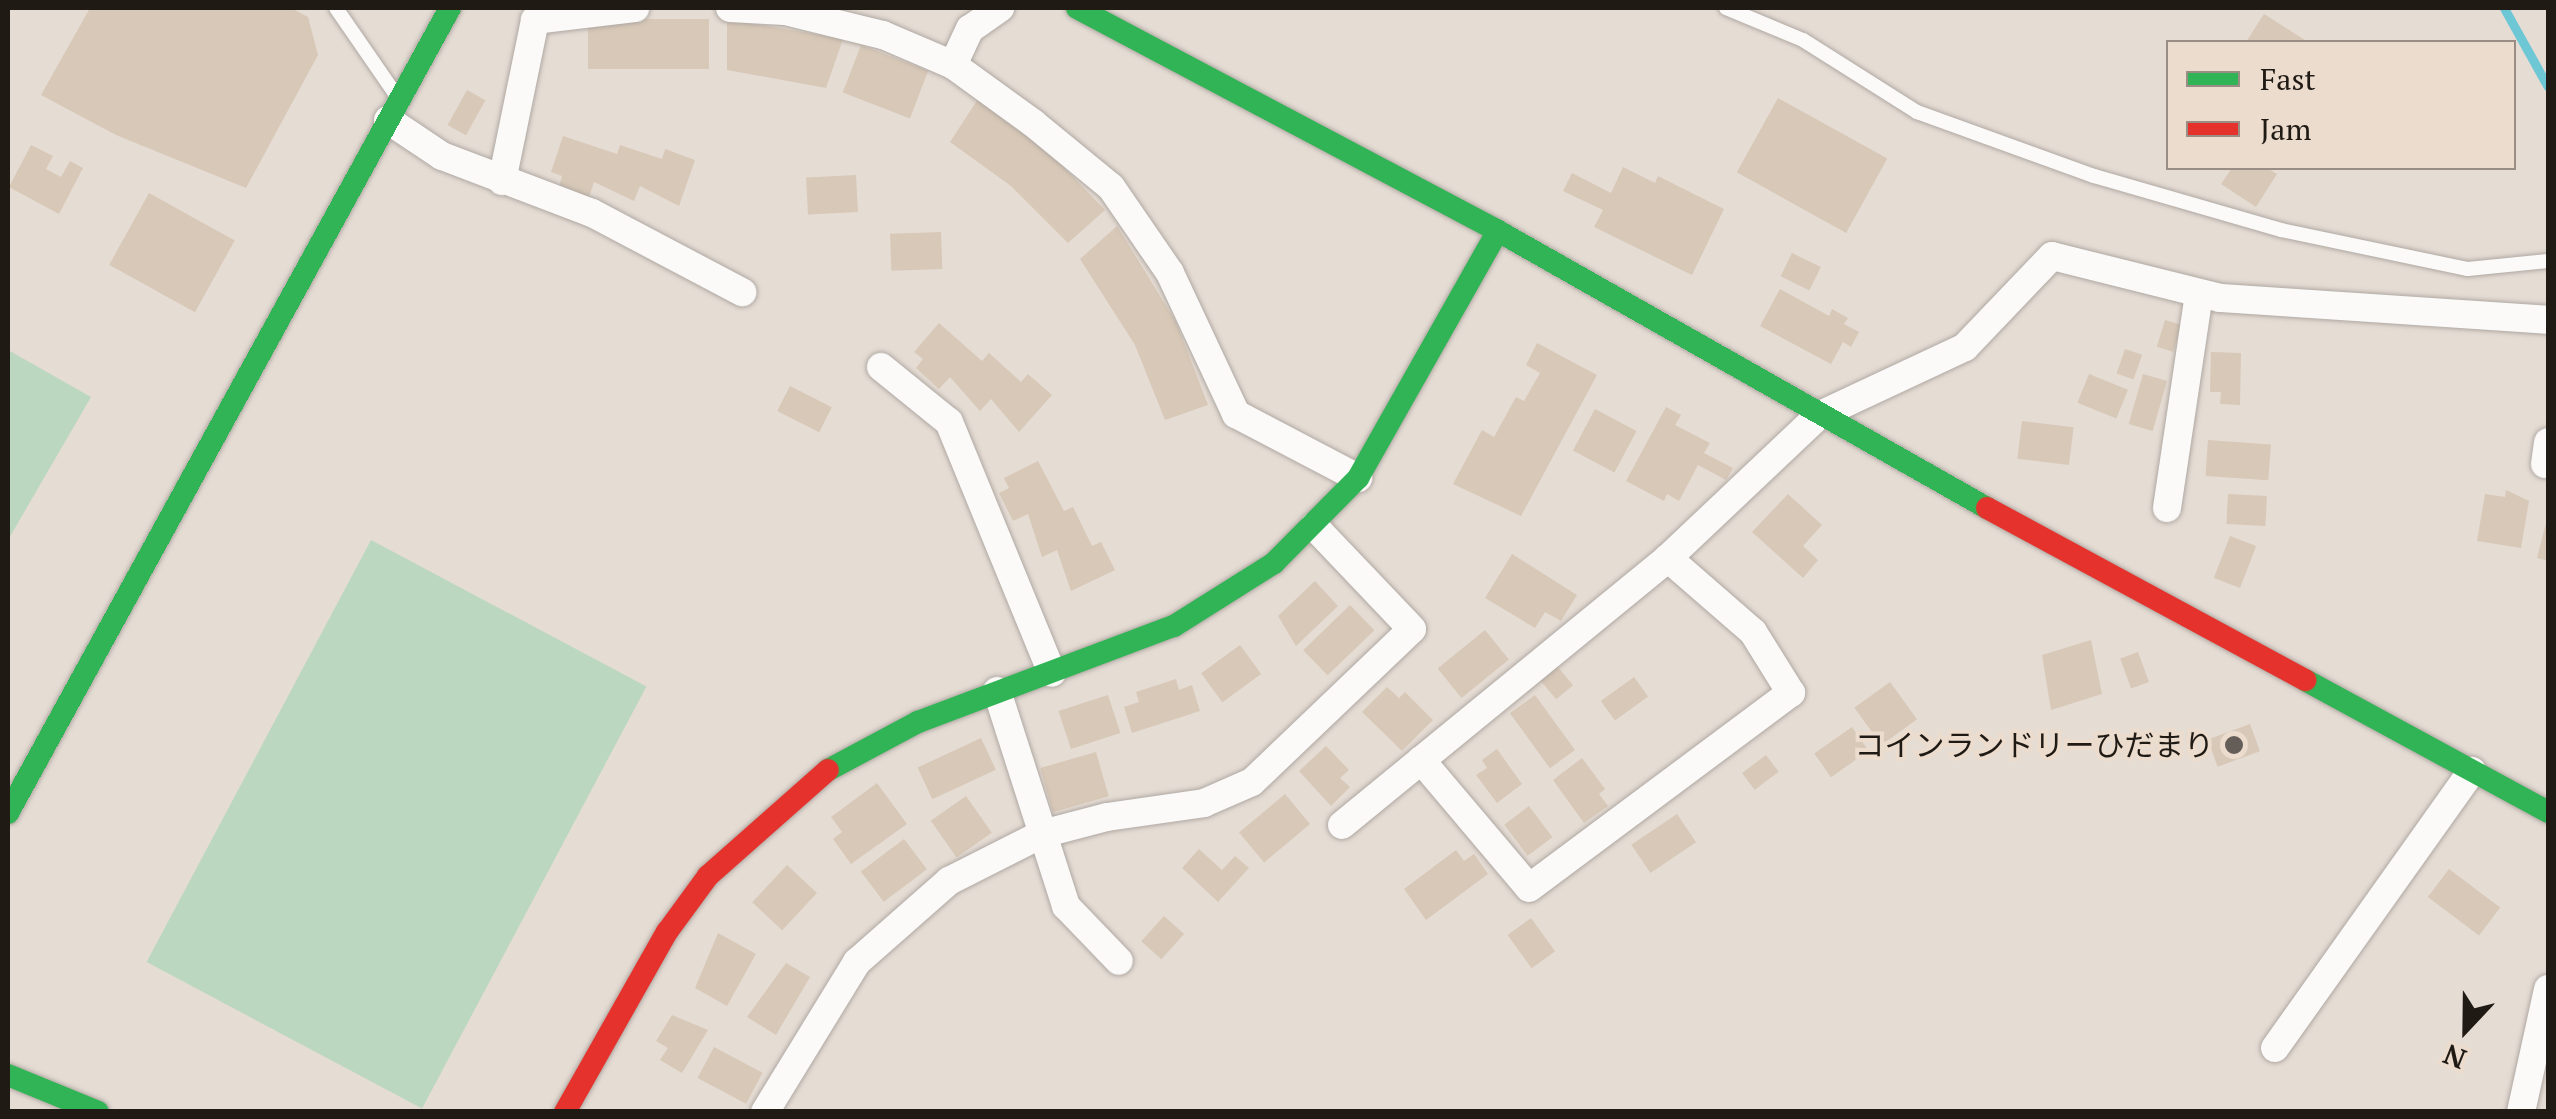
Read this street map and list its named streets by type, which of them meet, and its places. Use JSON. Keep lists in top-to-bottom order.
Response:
{
  "places": ["コインランドリーひだまり"],
  "legend": ["Fast", "Jam"],
  "north": "bottom"
}
